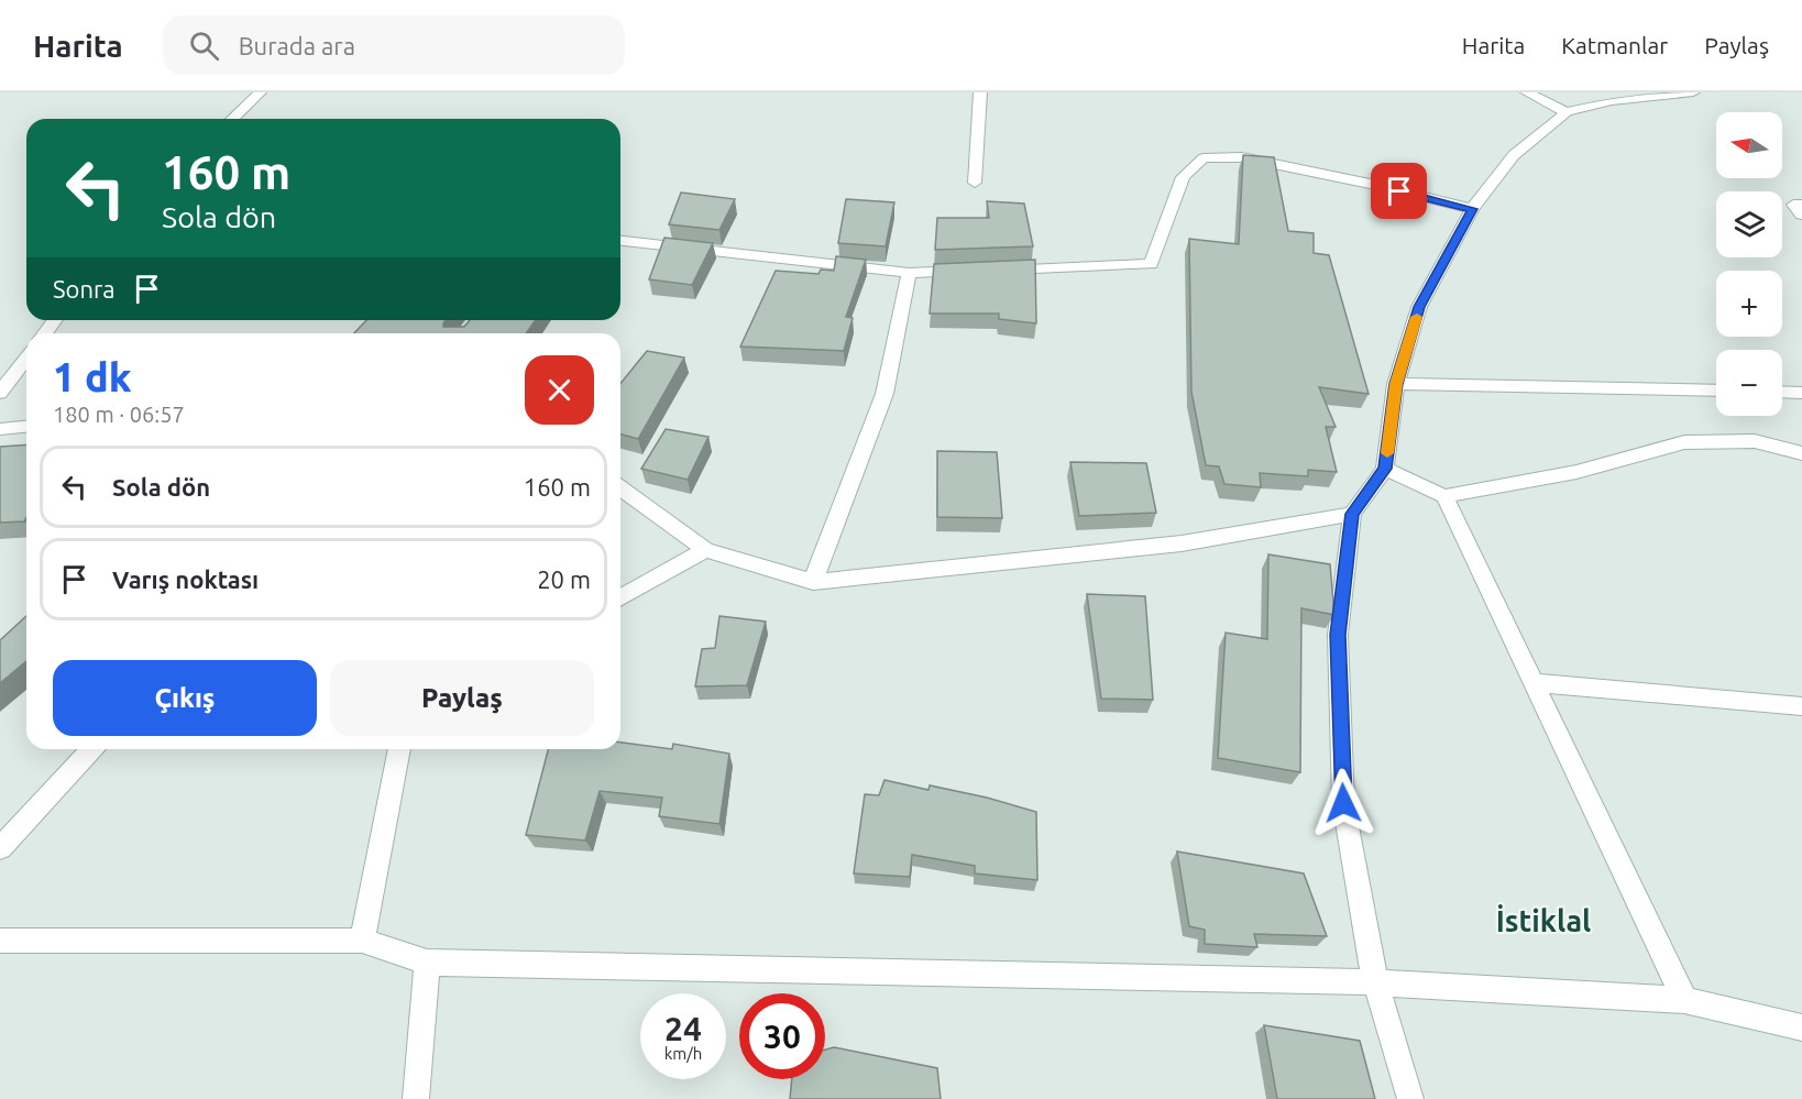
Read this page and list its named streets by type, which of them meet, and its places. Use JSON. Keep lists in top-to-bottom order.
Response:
{
  "districts": ["İstiklal"],
  "north": "left",
  "page": {
    "header": "Harita",
    "search": "Burada ara",
    "nav": ["Harita", "Katmanlar", "Paylaş"],
    "map_buttons": ["+", "−"],
    "turn": ["160 m", "Sola dön"],
    "then": "Sonra",
    "heading": ["1 dk", "180 m · 06:57"],
    "list": [
      {
        "name": "Sola dön",
        "value": "160 m"
      },
      {
        "name": "Varış noktası",
        "value": "20 m"
      }
    ],
    "buttons": ["Çıkış", "Paylaş"],
    "speed": "24 km/h",
    "limit": "30"
  }
}
